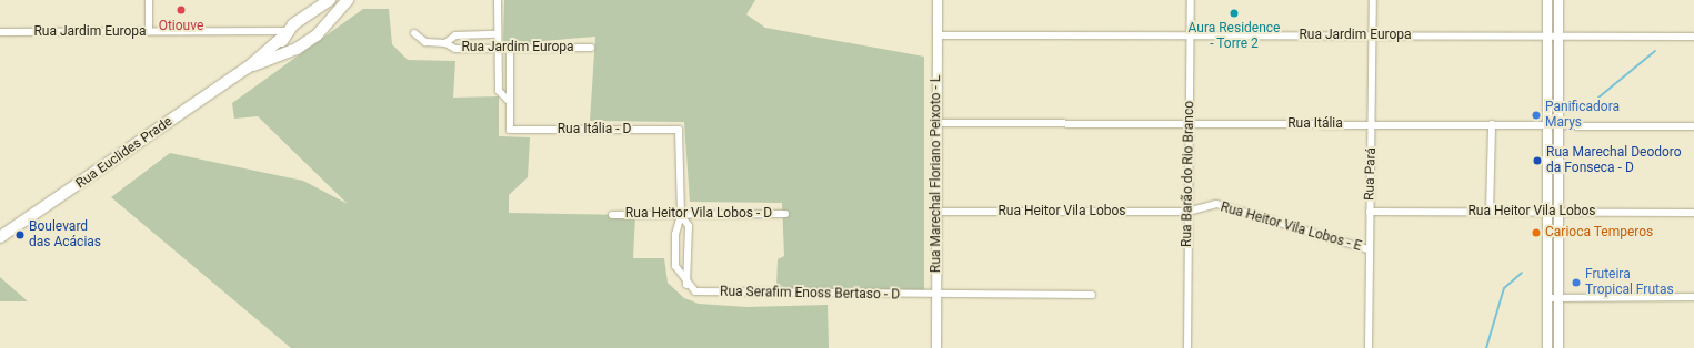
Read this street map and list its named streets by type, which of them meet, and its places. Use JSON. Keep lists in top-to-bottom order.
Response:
{
  "streets": {
    "main road": ["Rua Euclides Prade"],
    "street": [
      "Rua Jardim Europa",
      "Rua Itália",
      "Rua Itália - D",
      "Rua Marechal Floriano Peixoto - L",
      "Rua Barão do Rio Branco",
      "Rua Pará",
      "Rua Heitor Vila Lobos",
      "Rua Heitor Vila Lobos - D",
      "Rua Heitor Vila Lobos - E",
      "Rua Serafim Enoss Bertaso - D"
    ]
  },
  "crossings": [
    ["Rua Jardim Europa", "Rua Euclides Prade"],
    ["Rua Jardim Europa", "Rua Marechal Floriano Peixoto - L"],
    ["Rua Jardim Europa", "Rua Barão do Rio Branco"],
    ["Rua Jardim Europa", "Rua Pará"],
    ["Rua Itália", "Rua Marechal Floriano Peixoto - L"],
    ["Rua Itália", "Rua Barão do Rio Branco"],
    ["Rua Itália", "Rua Pará"],
    ["Rua Itália - D", "Rua Heitor Vila Lobos - D"],
    ["Rua Marechal Floriano Peixoto - L", "Rua Heitor Vila Lobos"],
    ["Rua Marechal Floriano Peixoto - L", "Rua Serafim Enoss Bertaso - D"],
    ["Rua Barão do Rio Branco", "Rua Heitor Vila Lobos"],
    ["Rua Barão do Rio Branco", "Rua Heitor Vila Lobos - E"],
    ["Rua Pará", "Rua Heitor Vila Lobos"],
    ["Rua Pará", "Rua Heitor Vila Lobos - E"],
    ["Rua Heitor Vila Lobos", "Rua Heitor Vila Lobos - E"]
  ],
  "places": [
    "Otiouve",
    "Aura Residence - Torre 2",
    "Panificadora Marys",
    "Rua Marechal Deodoro da Fonseca - D",
    "Carioca Temperos",
    "Boulevard das Acácias",
    "Fruteira Tropical Frutas"
  ]
}
